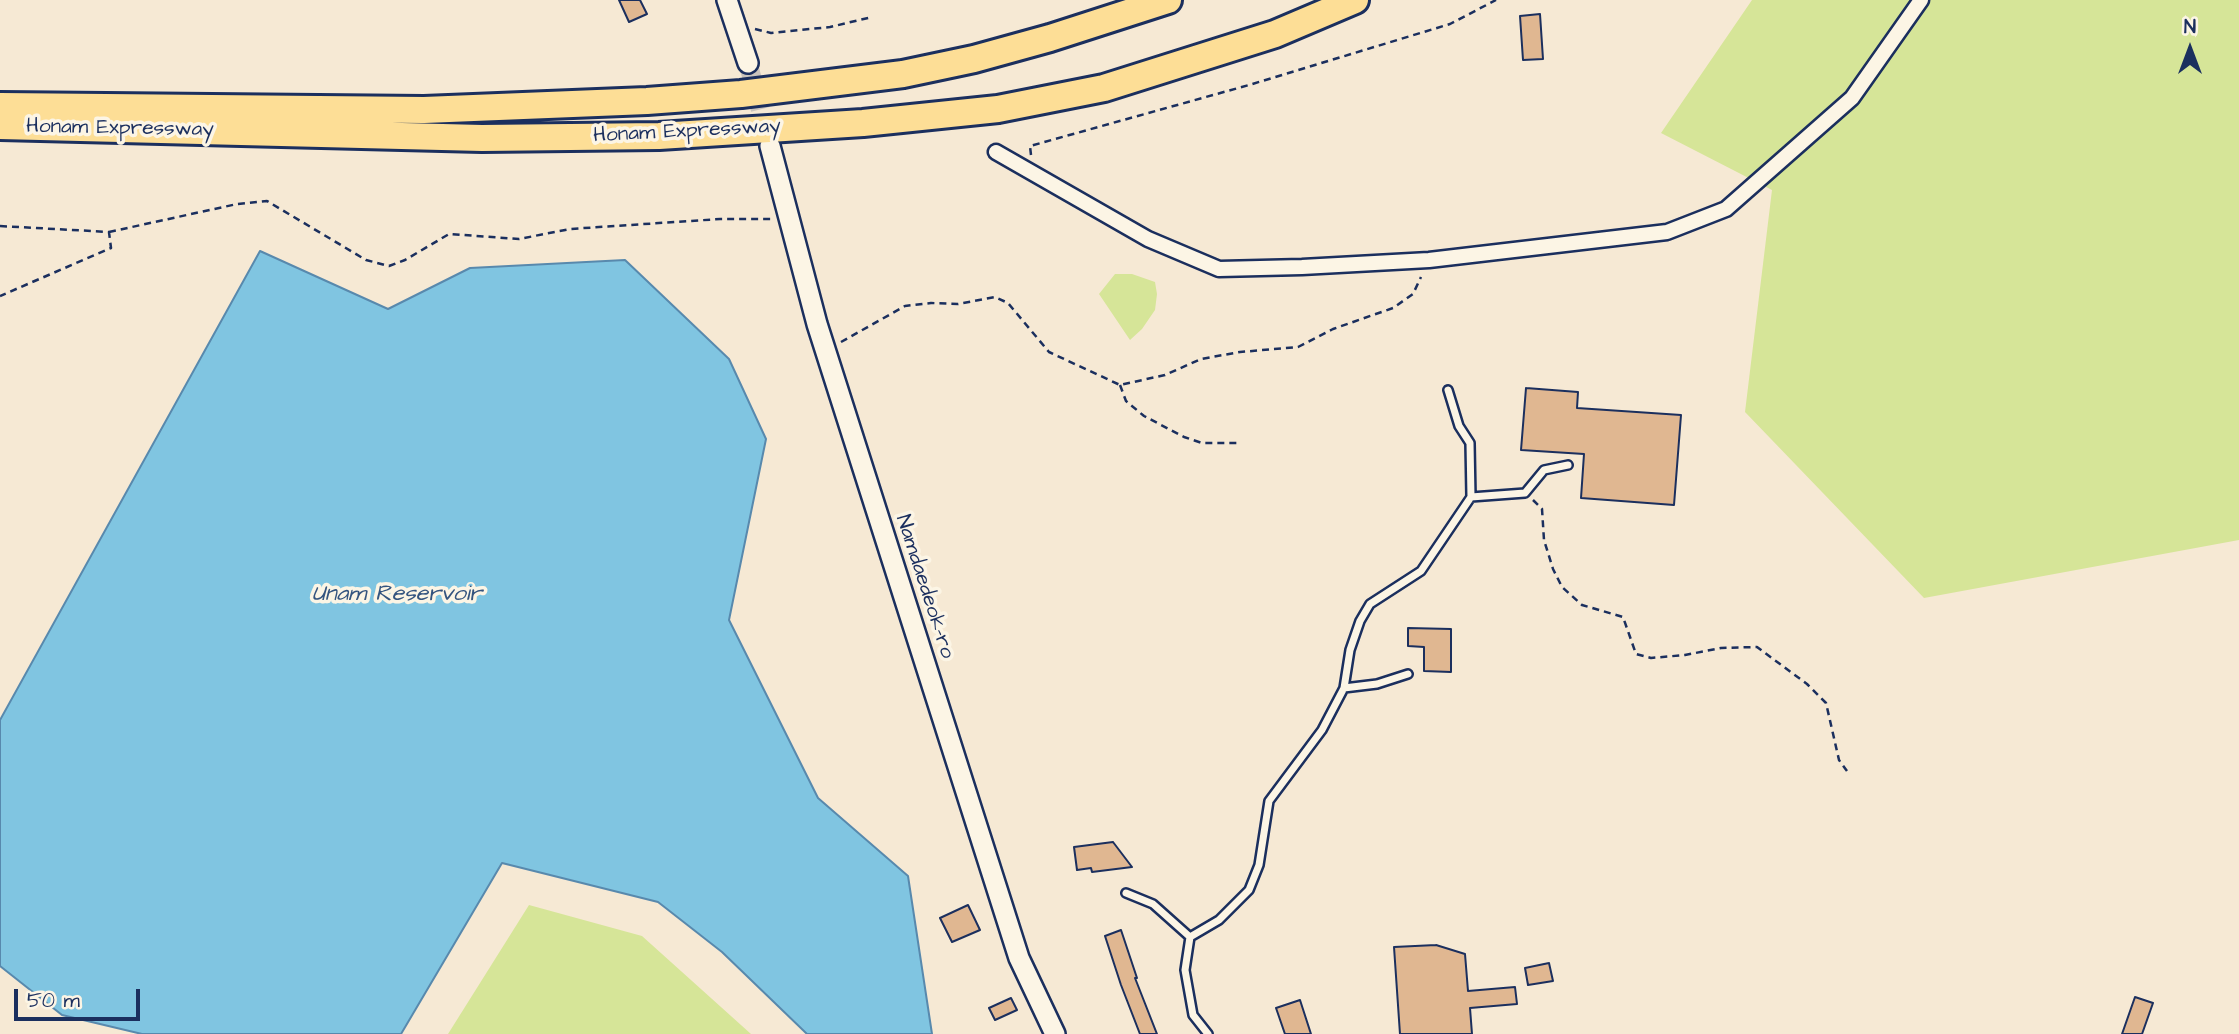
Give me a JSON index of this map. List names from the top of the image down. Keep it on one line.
{"streets":{"highway":["Honam Expressway"],"main road":["Namdaedeok-ro"]},"water":["Unam Reservoir"],"scale_bar":"50 m","north":"top"}
